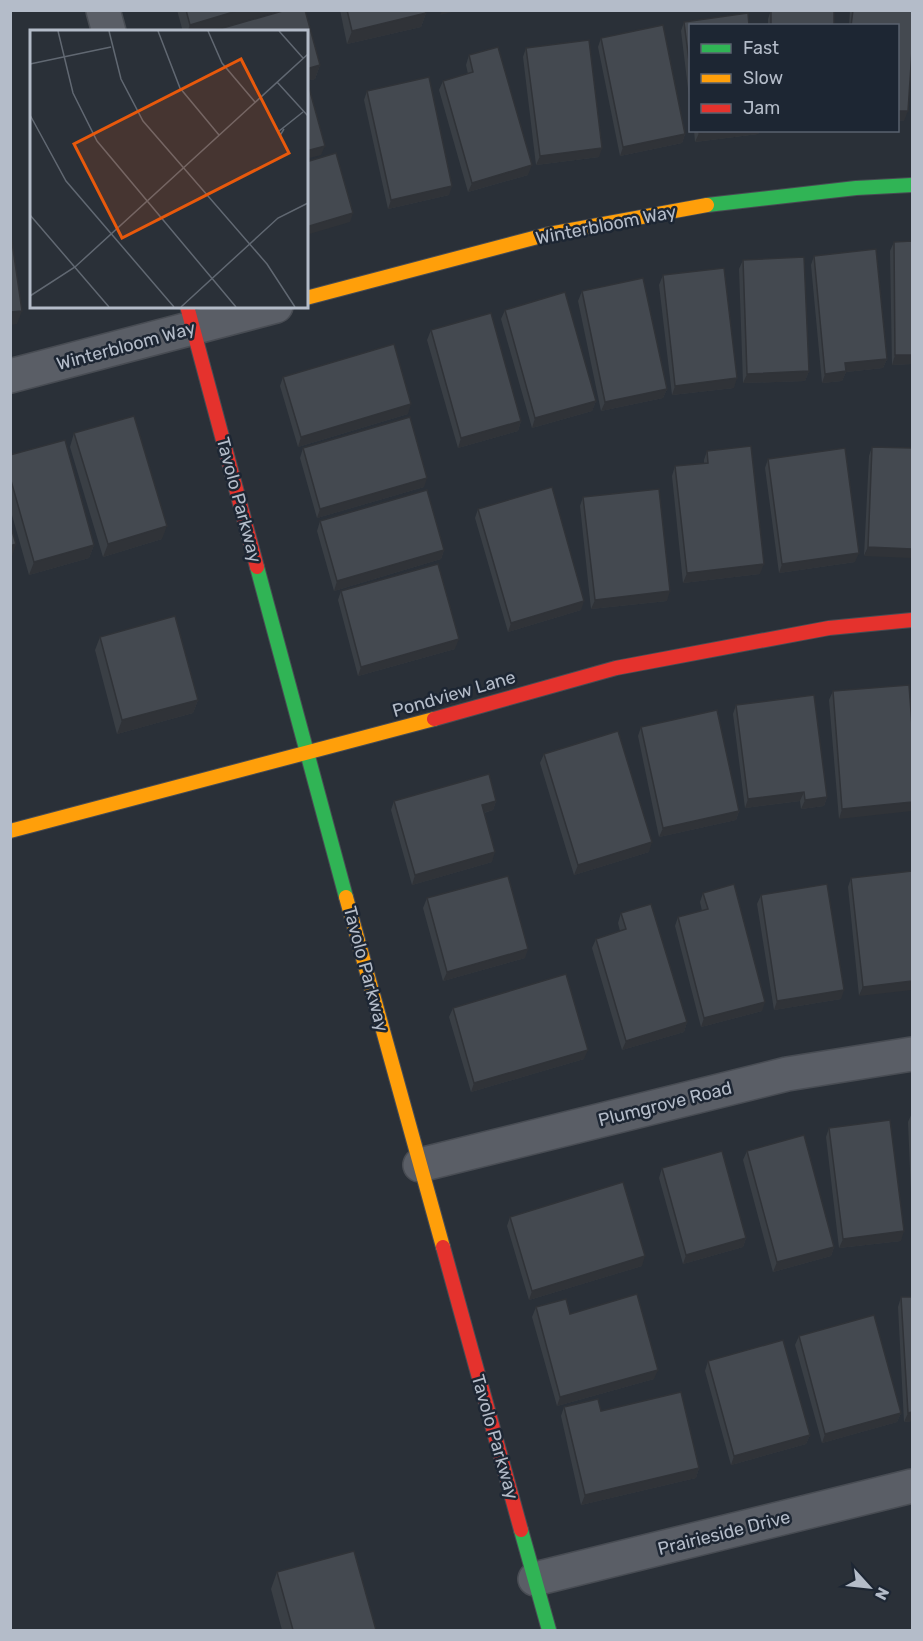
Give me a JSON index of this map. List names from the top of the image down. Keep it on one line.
{"streets":{"street":["Winterbloom Way","Tavolo Parkway","Pondview Lane","Plumgrove Road","Prairieside Drive"]},"crossings":[["Winterbloom Way","Tavolo Parkway"],["Tavolo Parkway","Pondview Lane"],["Tavolo Parkway","Plumgrove Road"],["Tavolo Parkway","Prairieside Drive"]],"legend":["Fast","Slow","Jam"],"north":"bottom right"}
